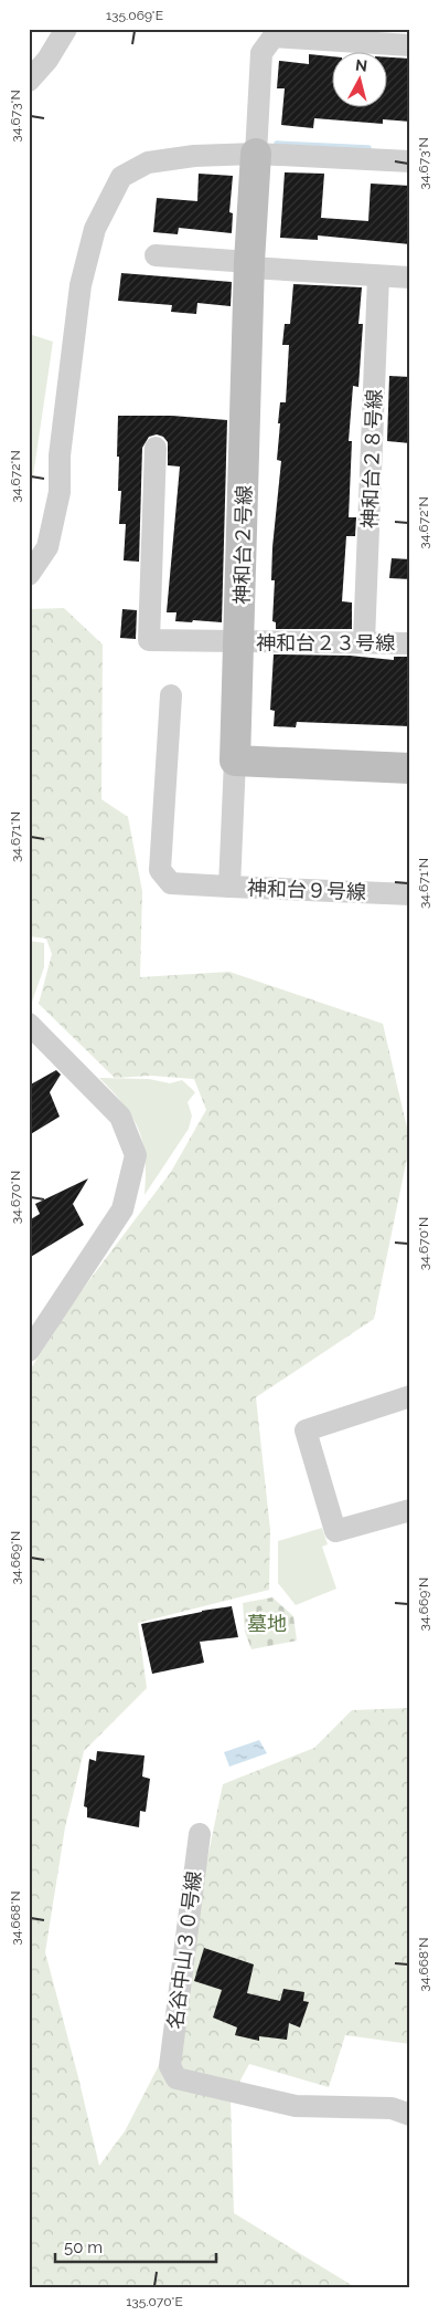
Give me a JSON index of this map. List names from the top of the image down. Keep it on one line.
{"streets":{"street":["神和台２８号線","神和台２号線","神和台２３号線","神和台９号線","名谷中山３０号線"]},"crossings":[["神和台２８号線","神和台２３号線"],["神和台２号線","神和台２３号線"],["神和台２号線","神和台９号線"]],"parks":["墓地"],"scale_bar":"50 m","north":"top","coordinates":["135.069°E","34.673°N","34.672°N","34.671°N","34.670°N","34.669°N","34.668°N","135.070°E"]}
